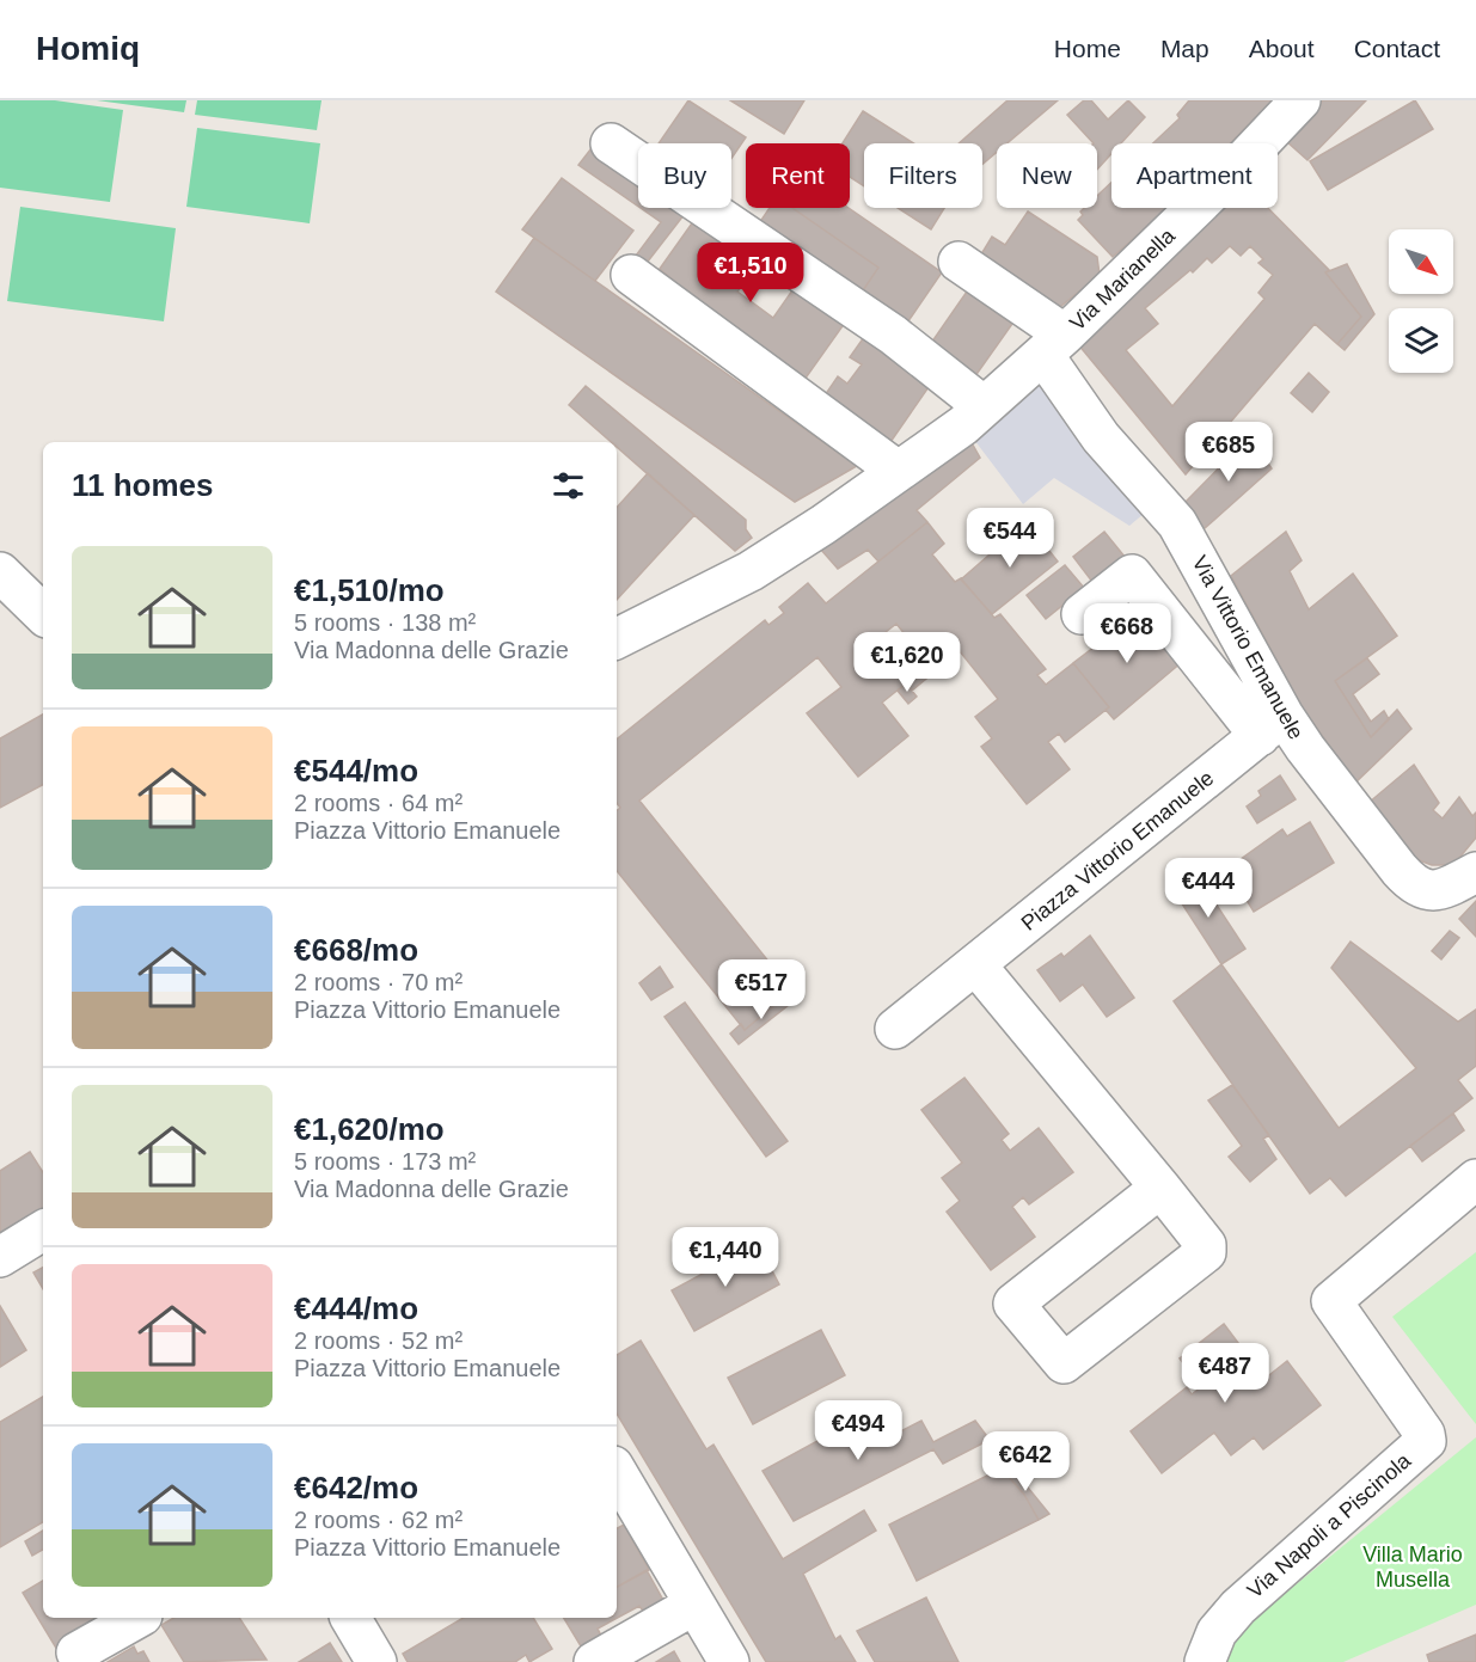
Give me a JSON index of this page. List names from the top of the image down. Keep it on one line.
{"streets":{"street":["Via Marianella","Via Vittorio Emanuele","Piazza Vittorio Emanuele","Via Napoli a Piscinola"]},"crossings":[["Via Marianella","Via Vittorio Emanuele"],["Via Vittorio Emanuele","Piazza Vittorio Emanuele"]],"parks":["Villa Mario Musella"],"north":"bottom right","page":{"header":"Homiq","nav":["Home","Map","About","Contact"],"chip":["Buy","Rent","Filters","New","Apartment"],"price":["€1,510","€685","€544","€668","€1,620","€444","€517","€1,440","€487","€494","€642"],"heading":"11 homes","list":[{"name":"€1,510/mo","note":"5 rooms · 138 m² · Via Madonna delle Grazie"},{"name":"€544/mo","note":"2 rooms · 64 m² · Piazza Vittorio Emanuele"},{"name":"€668/mo","note":"2 rooms · 70 m² · Piazza Vittorio Emanuele"},{"name":"€1,620/mo","note":"5 rooms · 173 m² · Via Madonna delle Grazie"},{"name":"€444/mo","note":"2 rooms · 52 m² · Piazza Vittorio Emanuele"},{"name":"€642/mo","note":"2 rooms · 62 m² · Piazza Vittorio Emanuele"}]}}
